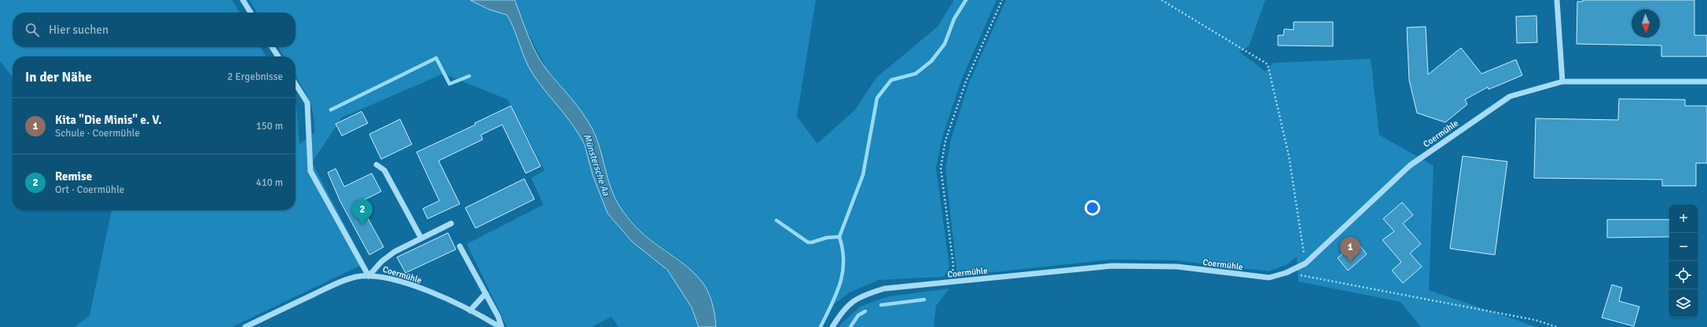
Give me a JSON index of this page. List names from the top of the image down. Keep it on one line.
{"streets":{"street":["Coermühle"]},"water":["Münstersche Aa"],"north":"bottom","page":{"search":"Hier suchen","heading":["In der Nähe","2 Ergebnisse"],"list":[{"mark":"1","name":"Kita \"Die Minis\" e. V.","note":"Schule · Coermühle","value":"150 m"},{"mark":"2","name":"Remise","note":"Ort · Coermühle","value":"410 m"}],"pins":["2","1"],"map_buttons":["+","−"]}}
